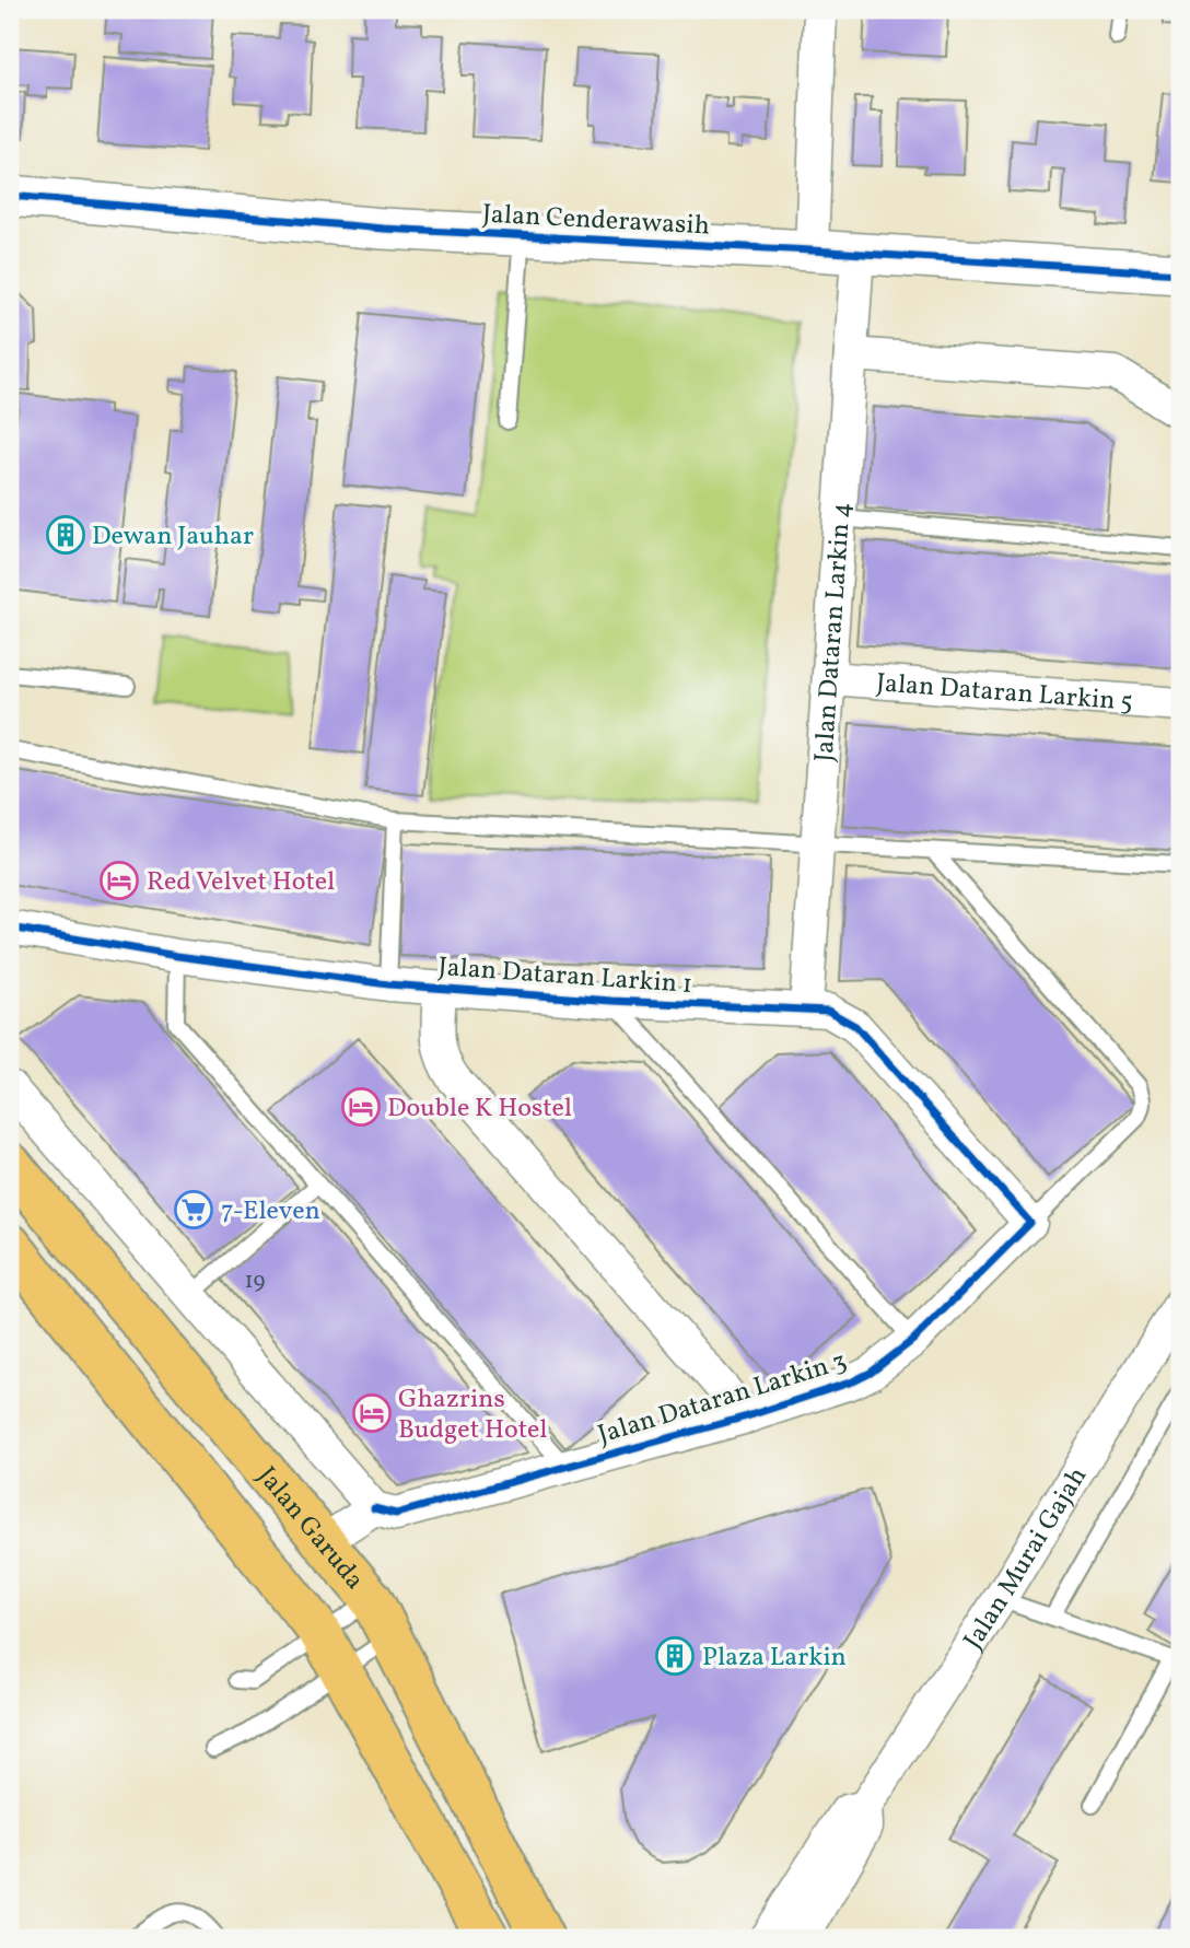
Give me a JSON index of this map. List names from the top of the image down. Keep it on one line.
{"streets":{"main road":["Jalan Garuda"],"street":["Jalan Cenderawasih","Jalan Dataran Larkin 4","Jalan Dataran Larkin 5","Jalan Dataran Larkin 1","Jalan Dataran Larkin 3","Jalan Murai Gajah"]},"crossings":[["Jalan Cenderawasih","Jalan Dataran Larkin 4"],["Jalan Dataran Larkin 4","Jalan Dataran Larkin 5"],["Jalan Dataran Larkin 4","Jalan Dataran Larkin 1"],["Jalan Dataran Larkin 1","Jalan Dataran Larkin 3"]],"places":{"building":["Dewan Jauhar","Plaza Larkin"],"hotel":["Red Velvet Hotel","Double K Hostel","Ghazrins Budget Hotel"],"supermarket":["7-Eleven"]},"house_numbers":["19"]}
